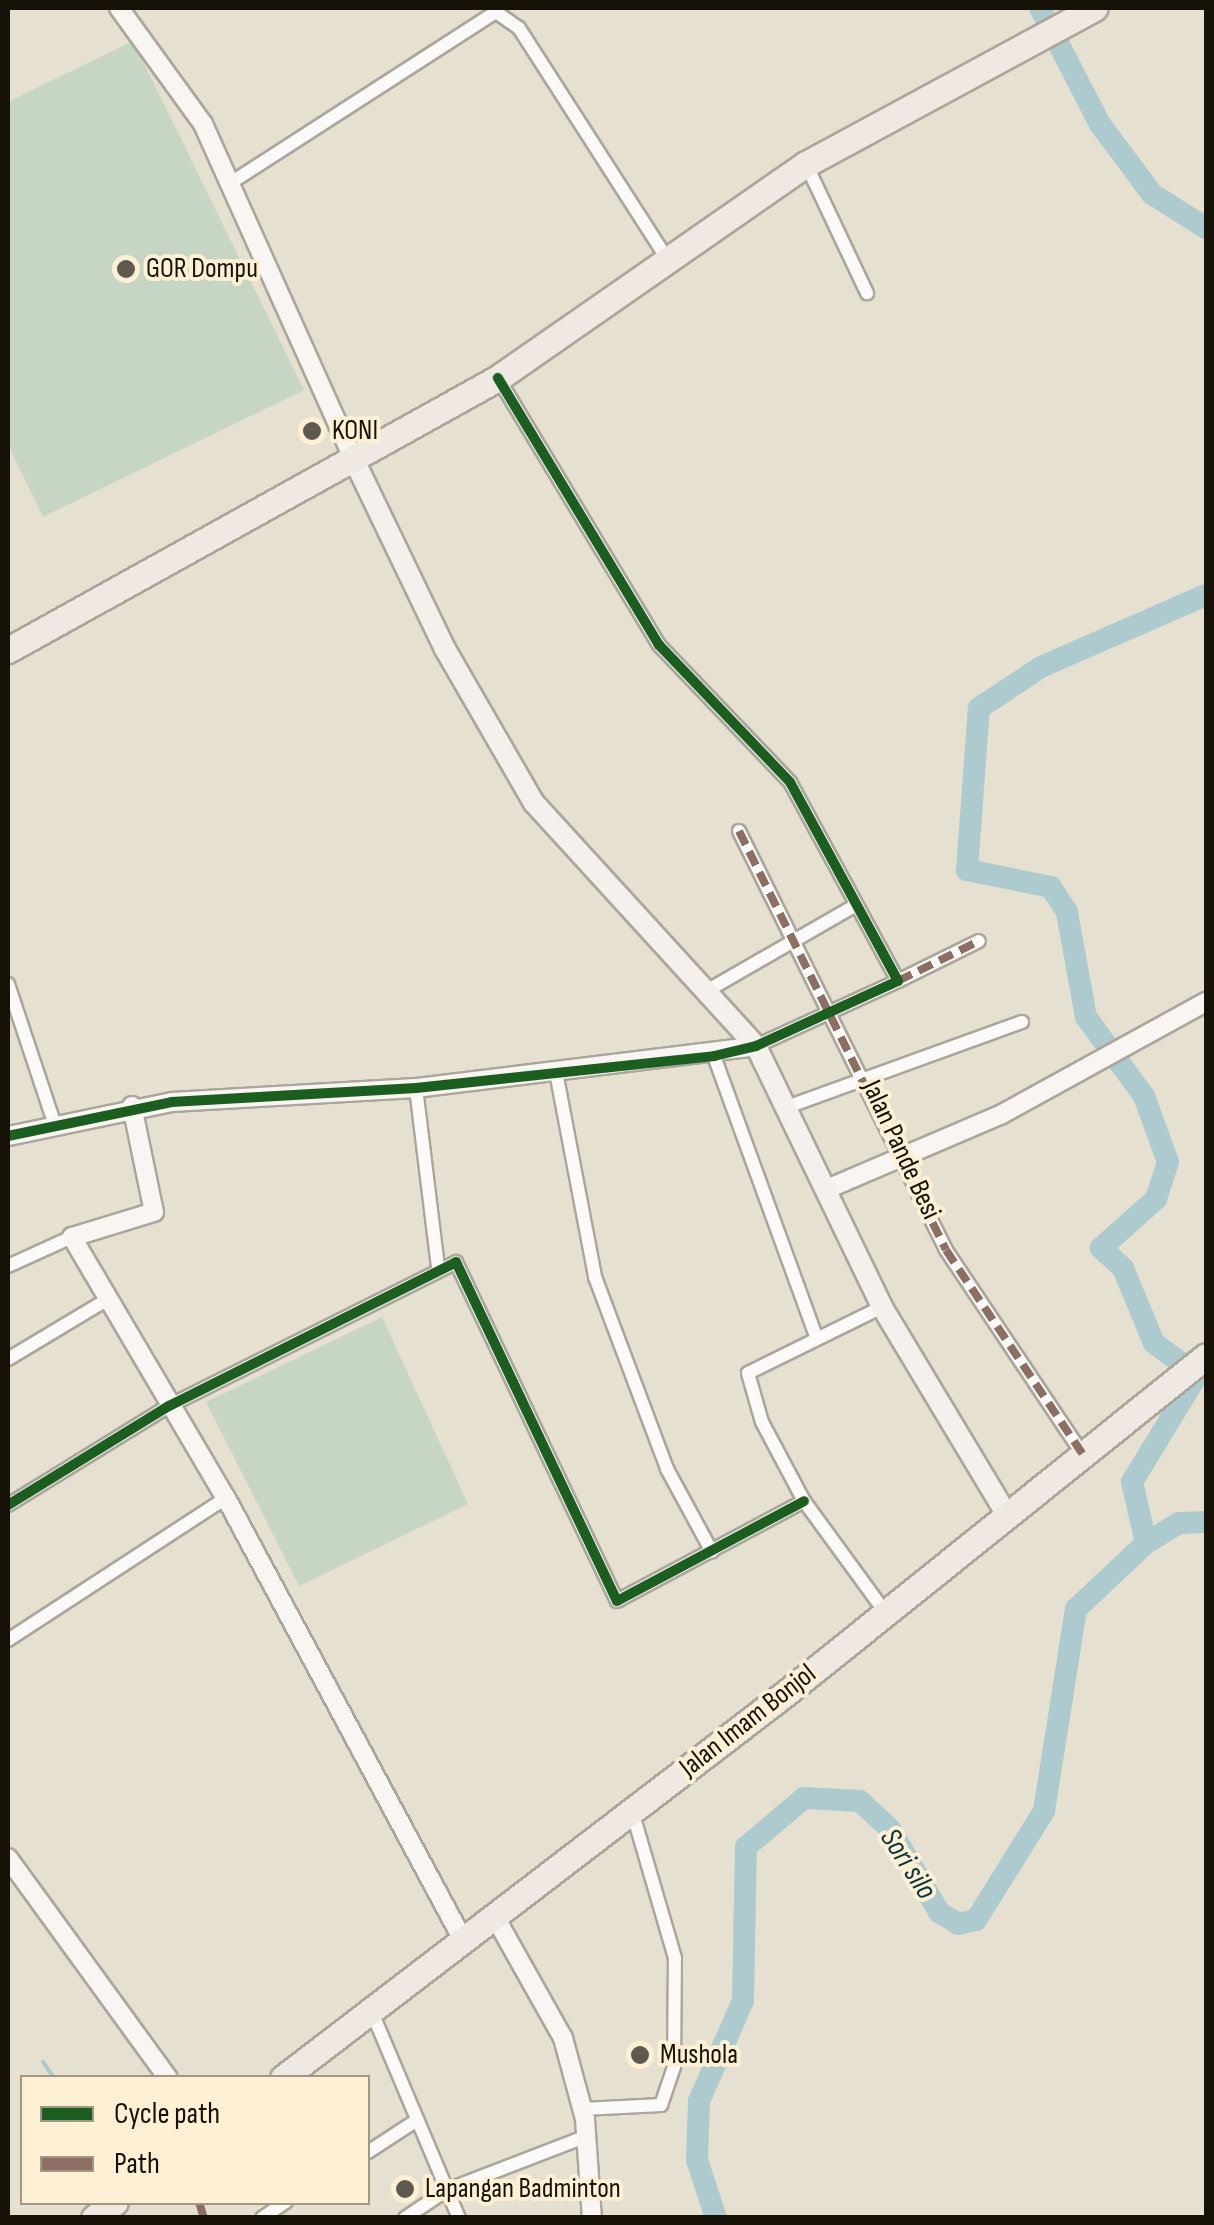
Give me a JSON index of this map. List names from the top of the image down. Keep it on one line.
{"streets":{"highway":["Jalan Imam Bonjol"],"street":["Jalan Pande Besi"]},"crossings":[["Jalan Pande Besi","Jalan Imam Bonjol"]],"water":["Sori silo"],"places":["GOR Dompu","KONI","Mushola","Lapangan Badminton"],"legend":["Cycle path","Path"]}
